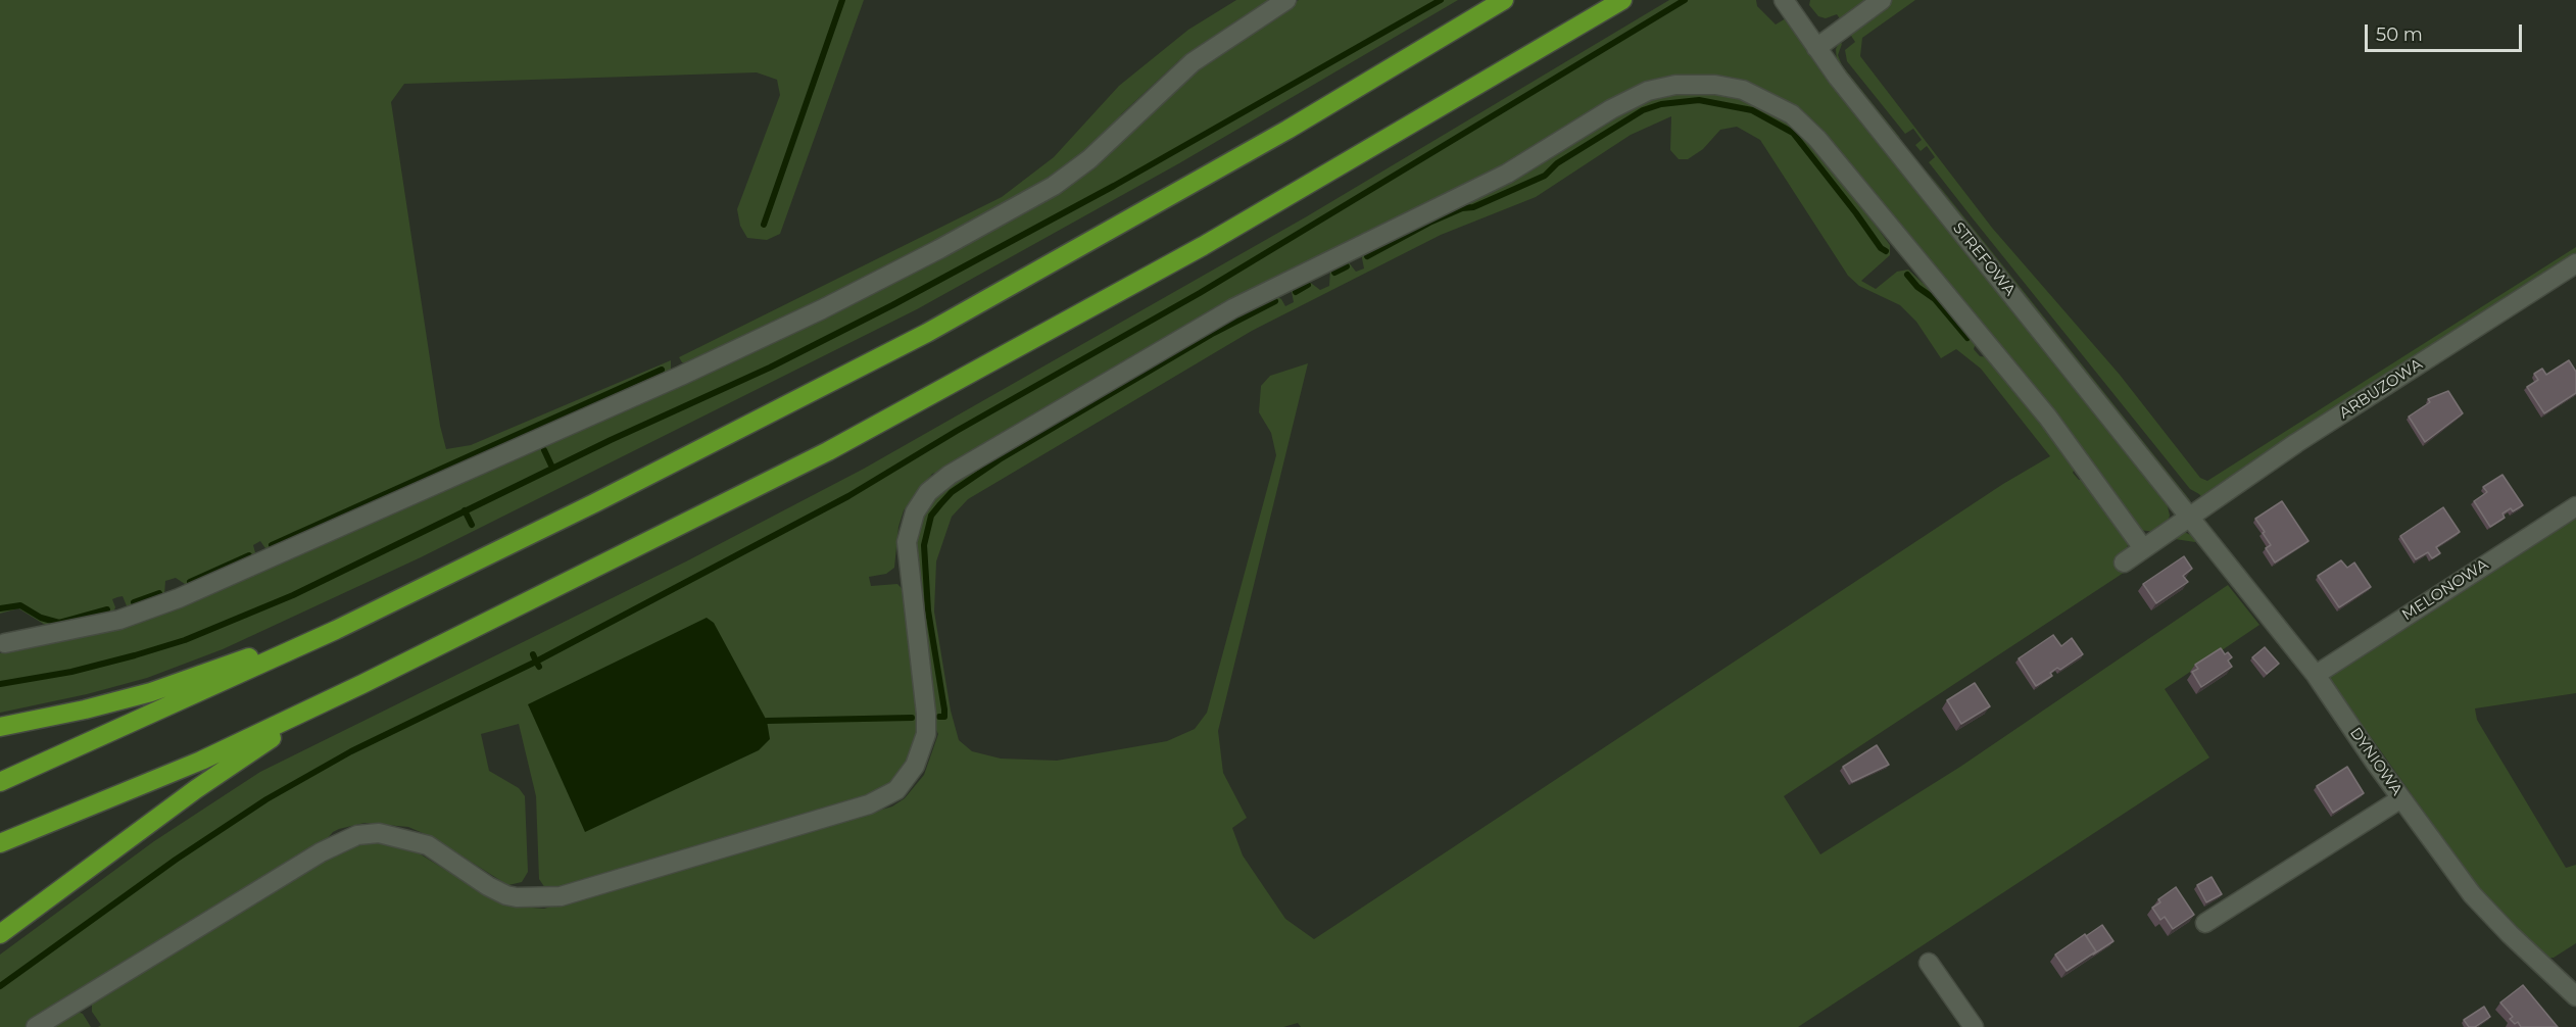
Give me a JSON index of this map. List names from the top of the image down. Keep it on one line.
{"streets":{"street":["STREFOWA","ARBUZOWA","MELONOWA","DYNIOWA"]},"crossings":[["STREFOWA","ARBUZOWA"],["STREFOWA","DYNIOWA"],["ARBUZOWA","DYNIOWA"],["MELONOWA","DYNIOWA"]],"scale_bar":"50 m"}
